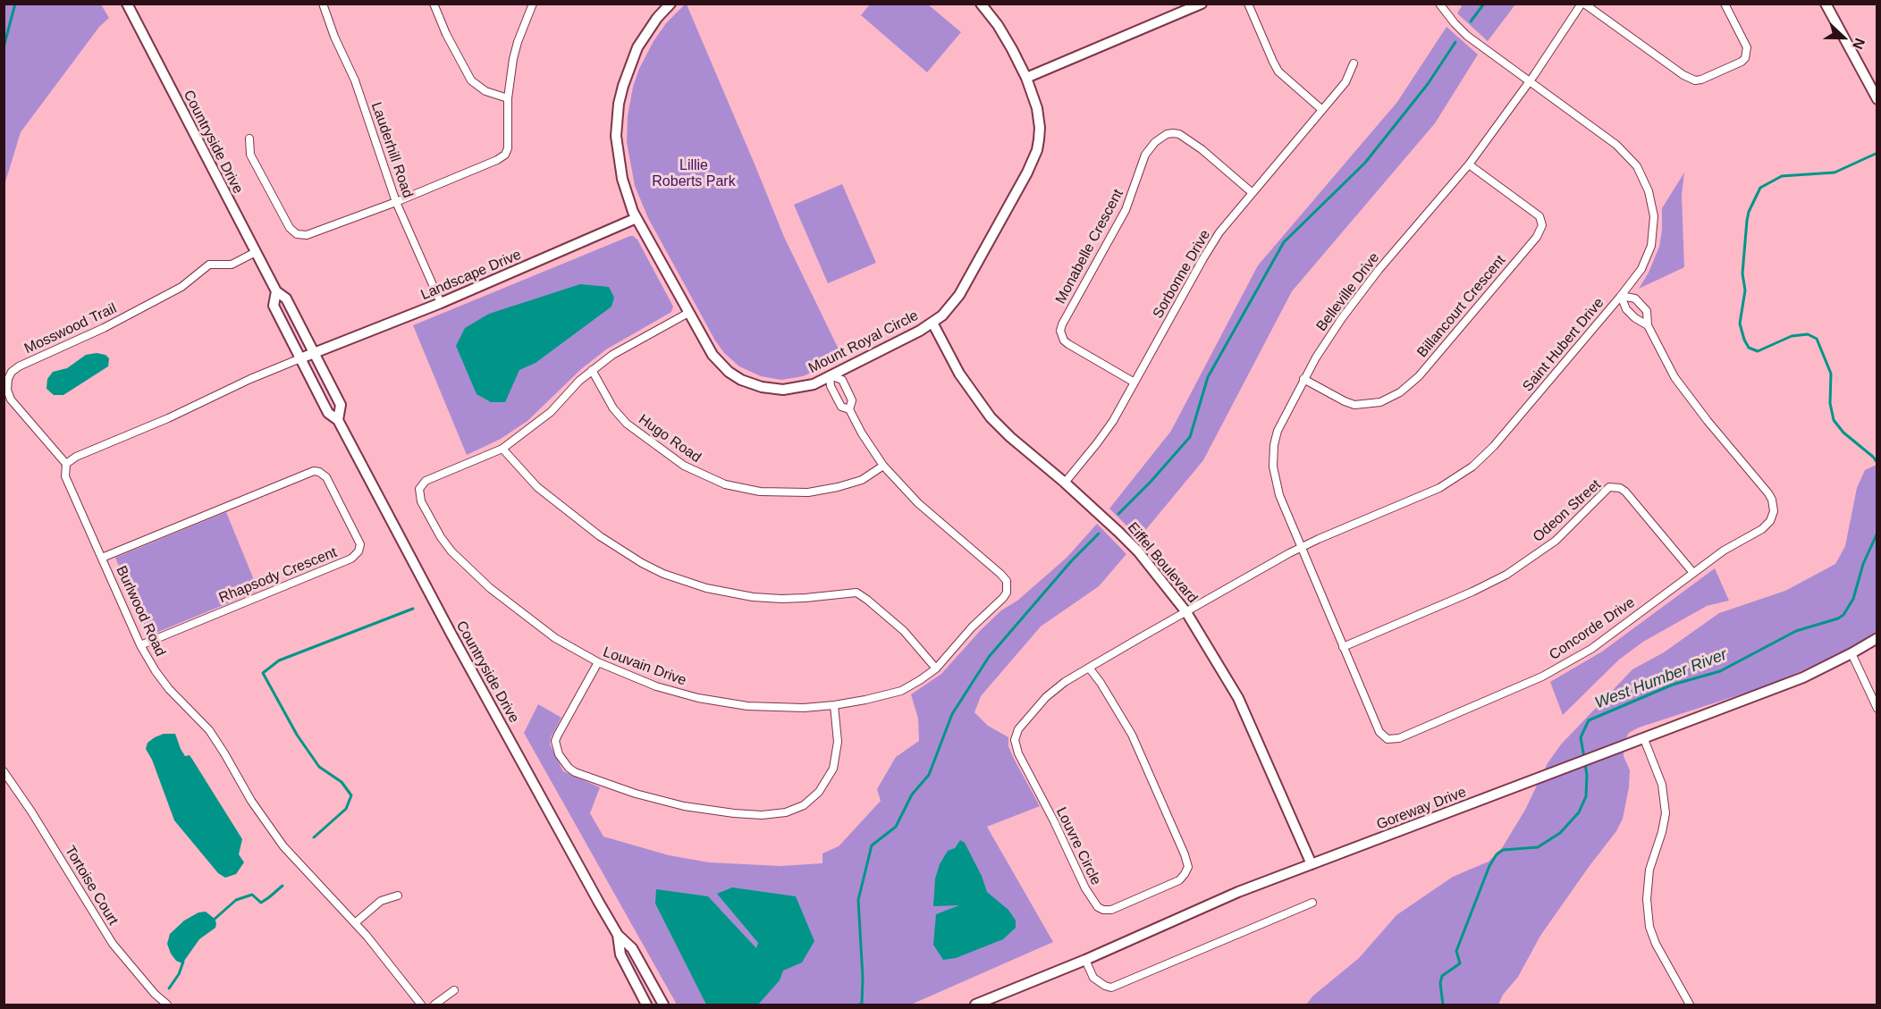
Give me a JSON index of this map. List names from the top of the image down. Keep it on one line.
{"streets":{"street":["Countryside Drive","Lauderhill Road","Monabelle Crescent","Sorbonne Drive","Landscape Drive","Belleville Drive","Billancourt Crescent","Mosswood Trail","Mount Royal Circle","Saint Hubert Drive","Hugo Road","Odeon Street","Eiffel Boulevard","Rhapsody Crescent","Burlwood Road","Concorde Drive","Louvain Drive","Goreway Drive","Louvre Circle","Tortoise Court"]},"crossings":[["Countryside Drive","Landscape Drive"],["Countryside Drive","Mosswood Trail"],["Lauderhill Road","Landscape Drive"],["Monabelle Crescent","Sorbonne Drive"],["Sorbonne Drive","Eiffel Boulevard"],["Landscape Drive","Mount Royal Circle"],["Belleville Drive","Billancourt Crescent"],["Belleville Drive","Saint Hubert Drive"],["Belleville Drive","Concorde Drive"],["Mosswood Trail","Burlwood Road"],["Mount Royal Circle","Eiffel Boulevard"],["Mount Royal Circle","Louvain Drive"],["Saint Hubert Drive","Eiffel Boulevard"],["Saint Hubert Drive","Concorde Drive"],["Saint Hubert Drive","Louvre Circle"],["Hugo Road","Louvain Drive"],["Odeon Street","Concorde Drive"],["Eiffel Boulevard","Goreway Drive"],["Eiffel Boulevard","Louvre Circle"],["Rhapsody Crescent","Burlwood Road"]],"water":["West Humber River"],"parks":["Lillie Roberts Park"],"north":"right"}
